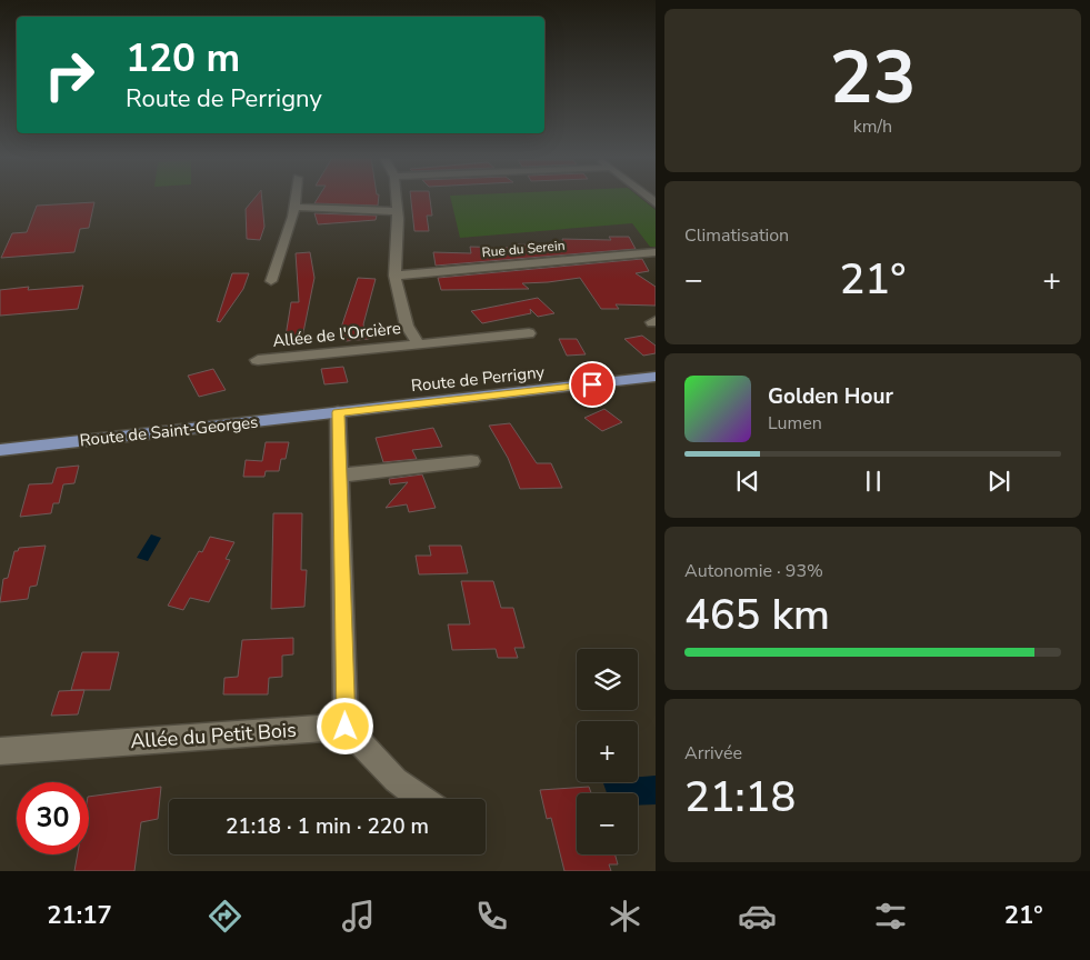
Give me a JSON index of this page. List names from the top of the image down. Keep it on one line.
{"streets":{"main road":["Route de Perrigny","Route de Saint-Georges"],"street":["Rue du Serein","Allée de l'Orcière","Allée du Petit Bois"]},"crossings":[["Rue du Serein","Allée de l'Orcière"],["Route de Perrigny","Route de Saint-Georges"]],"page":{"tile":[["23","km/h"],"Climatisation",["Autonomie · 93%","465 km"],["Arrivée","21:18"]],"turn":["120 m","Route de Perrigny"],"heat":["−","21°","+"],"song":["Golden Hour","Lumen"],"map_buttons":["+","−"],"limit":"30","trip":"21:18 · 1 min · 220 m","tabs":["21:17","21°"]}}
